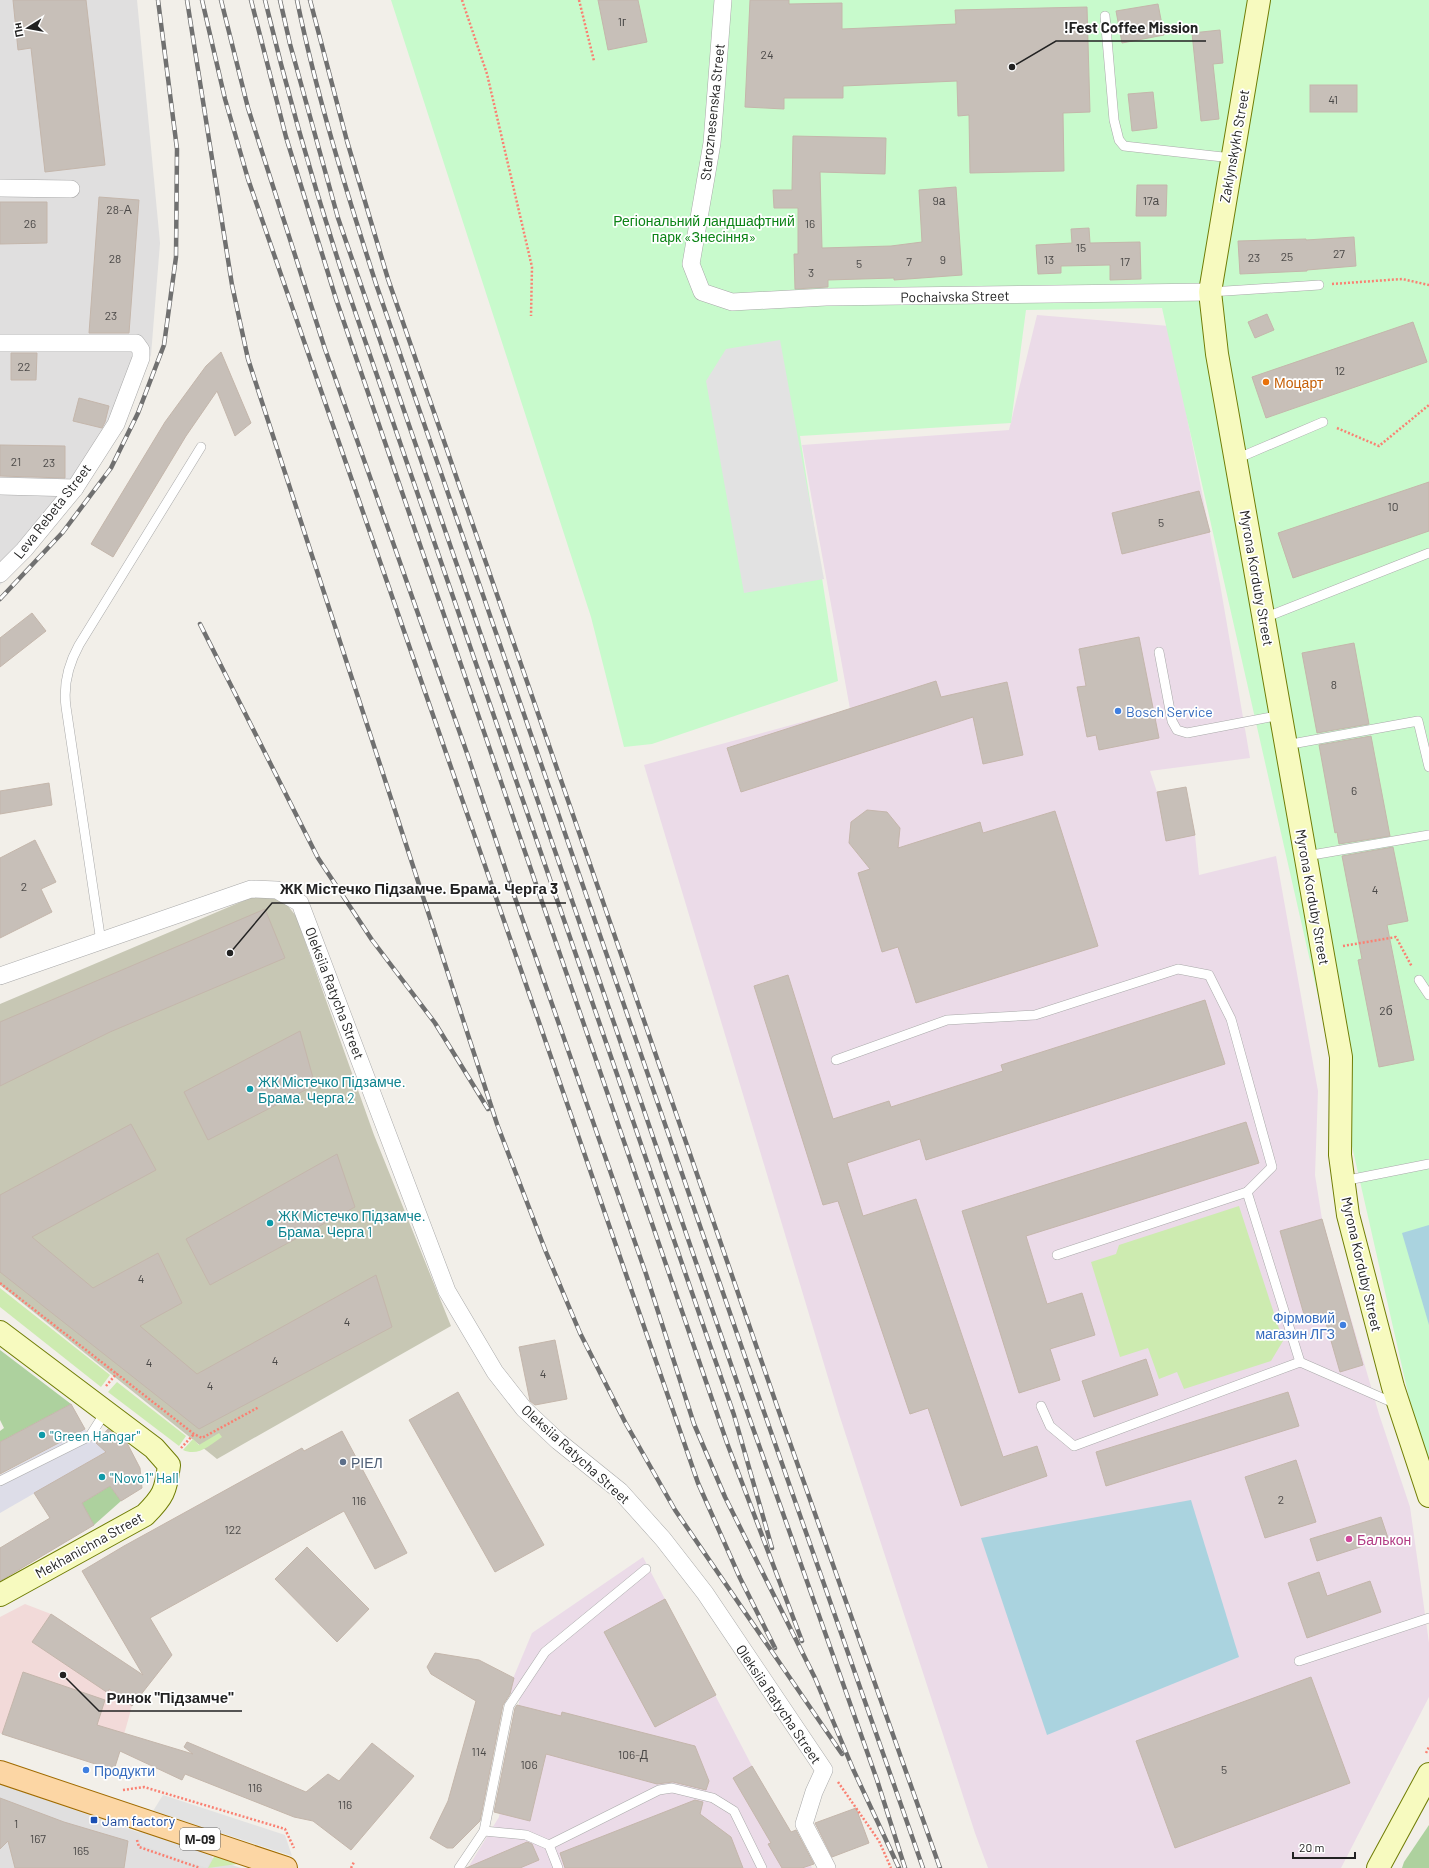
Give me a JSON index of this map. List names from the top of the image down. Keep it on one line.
{"streets":{"main road":["М-09"],"street":["Staroznesenska Street","Zaklynskykh Street","Pochaivska Street","Leva Rebeta Street","Myrona Korduby Street","Oleksiia Ratycha Street","Mekhanichna Street"]},"crossings":[["Staroznesenska Street","Pochaivska Street"],["Zaklynskykh Street","Pochaivska Street"],["Zaklynskykh Street","Myrona Korduby Street"],["Pochaivska Street","Myrona Korduby Street"]],"parks":["Регіональний ландшафтний парк «Знесіння»"],"places":{"other":["!Fest Coffee Mission","Моцарт","Bosch Service","ЖК Містечко Підзамче. Брама. Черга 3","ЖК Містечко Підзамче. Брама. Черга 2","ЖК Містечко Підзамче. Брама. Черга 1","Фірмовий магазин ЛГЗ","\"Green Hangar\"","РІЕЛ","\"Novo1\" Hall","Балькон","Ринок \"Підзамче\"","Продукти"],"transit":["Jam factory"]},"house_numbers":["1г","24","41","9а","17а","28-А","26","16","15","27","25","23","28","9","13","7","17","5","3","23","22","12","21","23","10","5","8","6","2","4","2б","4","4","4","4","4","4","2","116","122","114","106-Д","106","5","116","116","1","167","165"],"scale_bar":"20 m","north":"left"}
